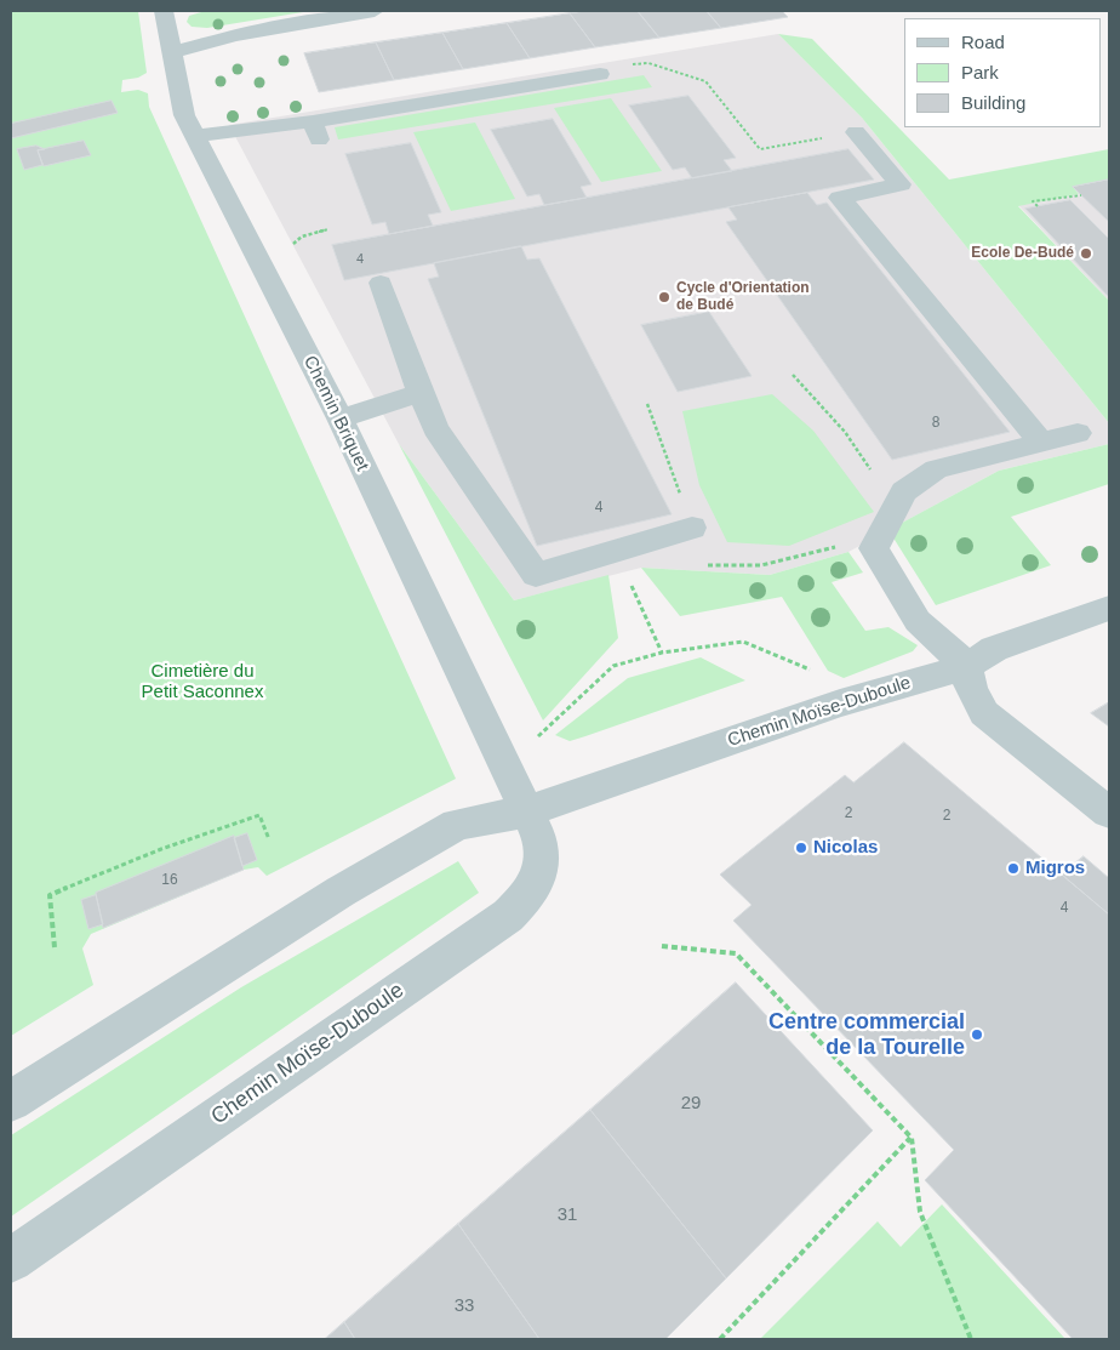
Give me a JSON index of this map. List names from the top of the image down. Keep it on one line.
{"streets":{"street":["Chemin Briquet","Chemin Moïse-Duboule"]},"crossings":[["Chemin Briquet","Chemin Moïse-Duboule"]],"parks":["Cimetière du Petit Saconnex"],"places":["Ecole De-Budé","Cycle d'Orientation de Budé","Nicolas","Migros","Centre commercial de la Tourelle"],"house_numbers":["4","8","4","2","2","16","4","29","31","33"],"legend":["Road","Park","Building"]}
